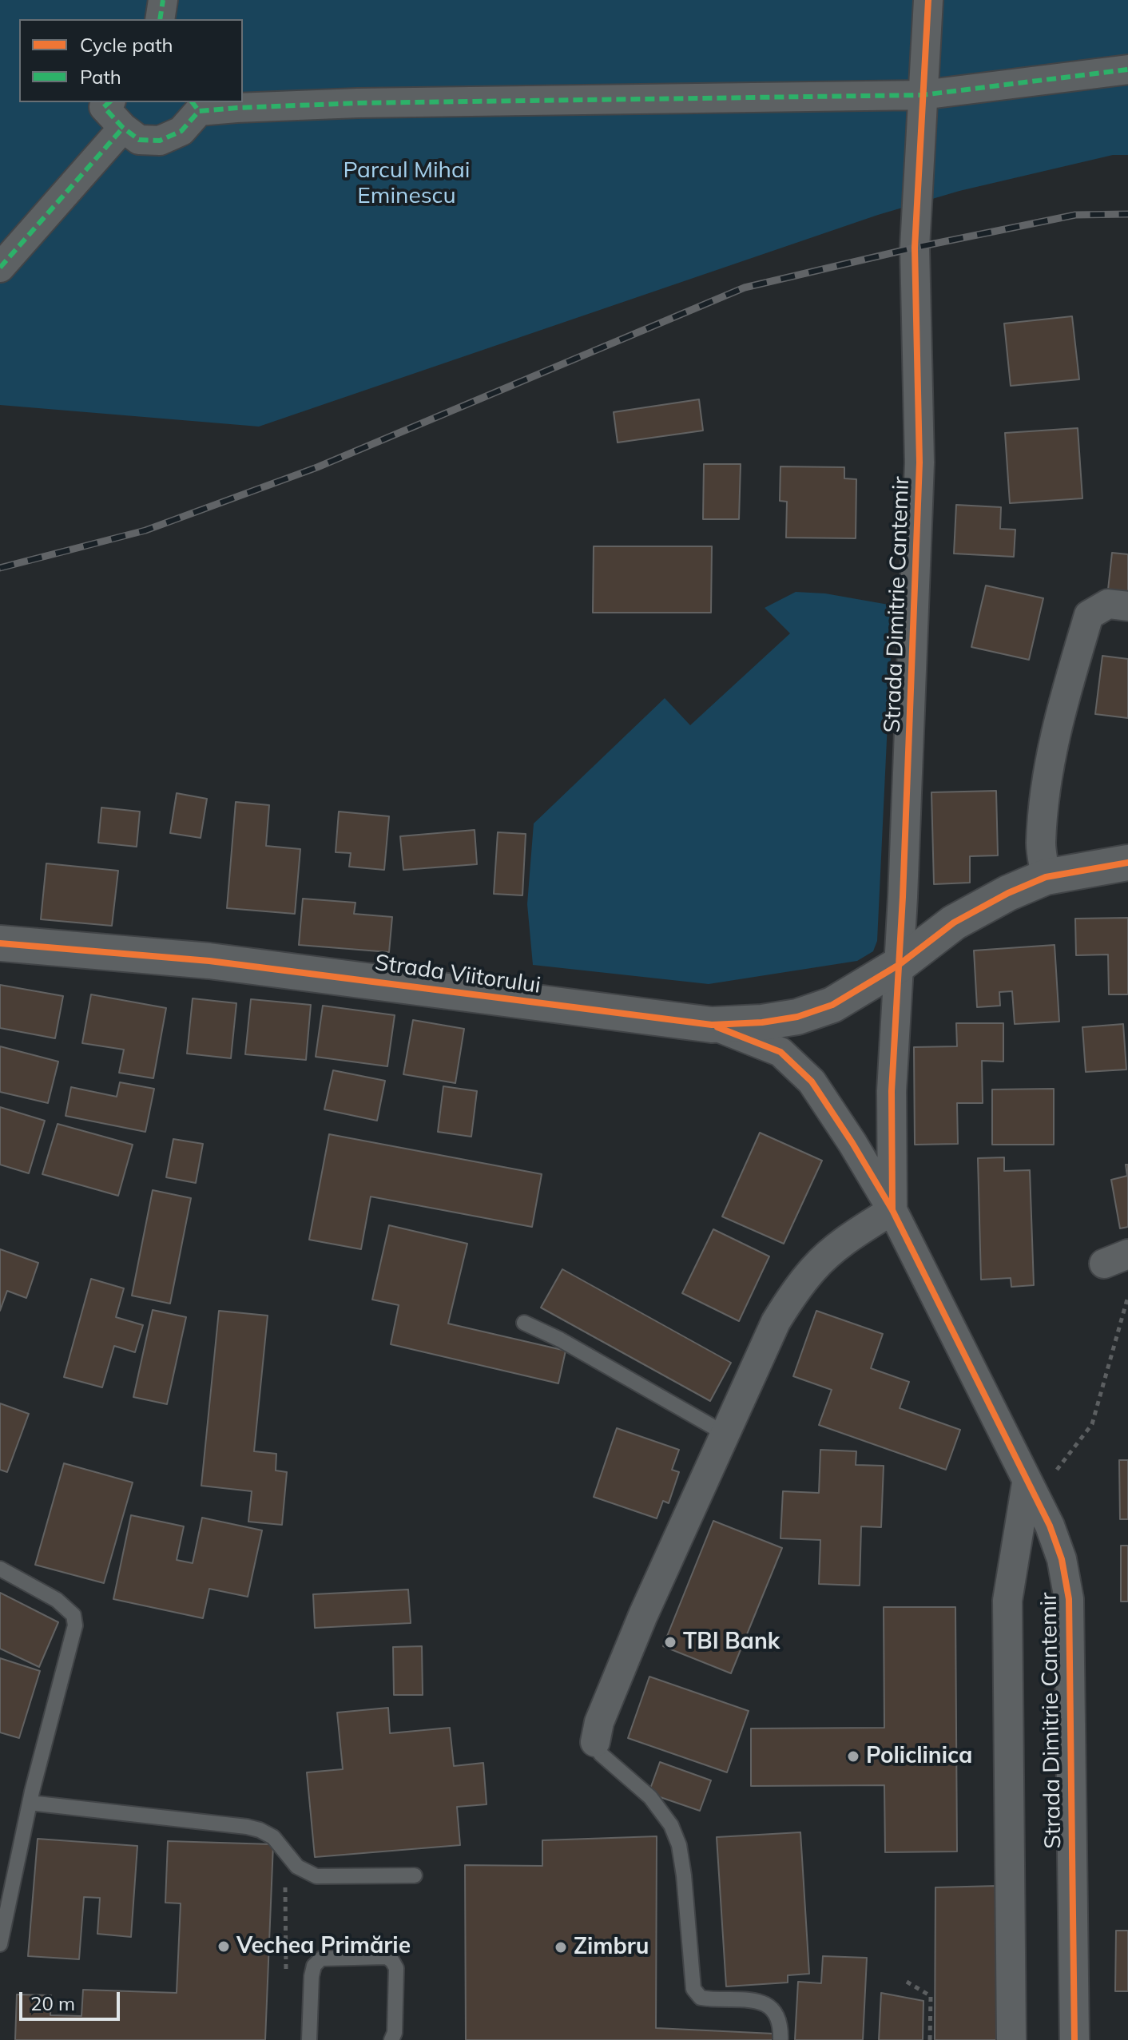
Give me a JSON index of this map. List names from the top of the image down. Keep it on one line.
{"streets":{"street":["Strada Dimitrie Cantemir","Strada Viitorului"]},"crossings":[["Strada Dimitrie Cantemir","Strada Viitorului"]],"parks":["Parcul Mihai Eminescu"],"places":["TBI Bank","Policlinica","Vechea Primărie","Zimbru"],"legend":["Cycle path","Path"],"scale_bar":"20 m"}
